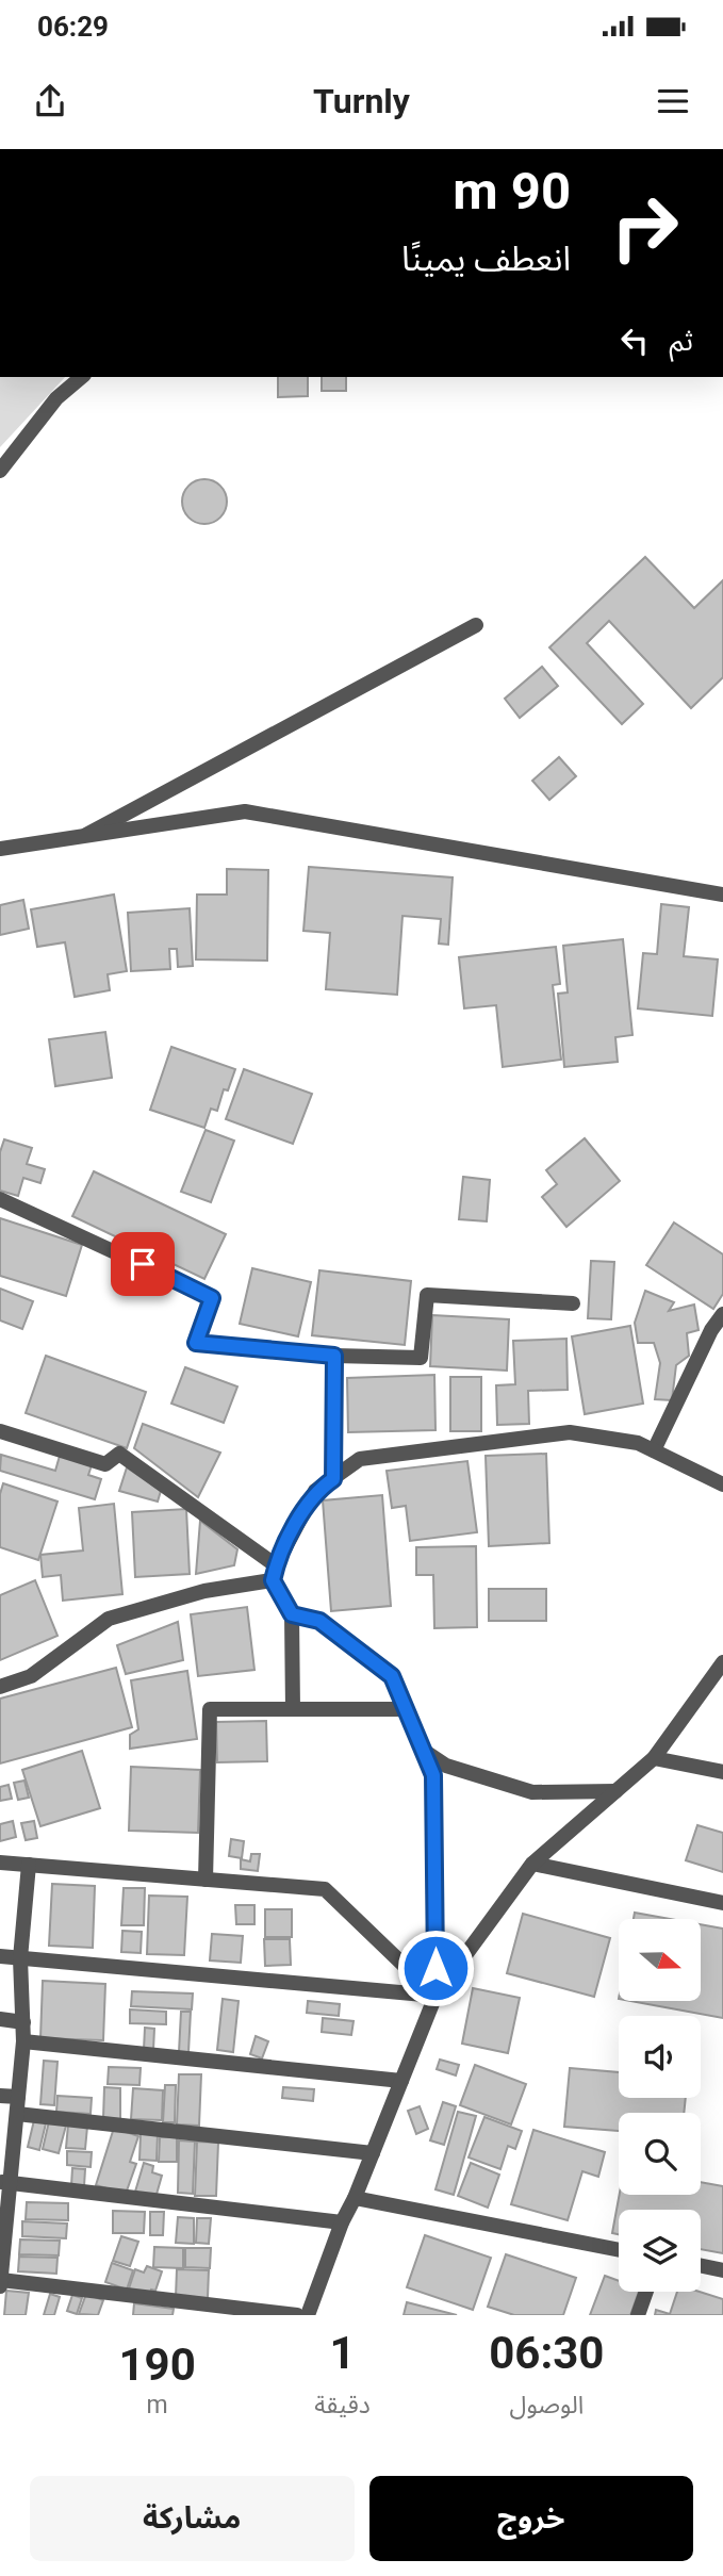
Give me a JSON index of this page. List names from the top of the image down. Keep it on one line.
{"north":"right","page":{"status":"06:29","header":"Turnly","turn":["90 m","انعطف يمينًا"],"then":"ثم","eta":["06:30","الوصول","1","دقيقة","190","m"],"buttons":["خروج","مشاركة"]}}
